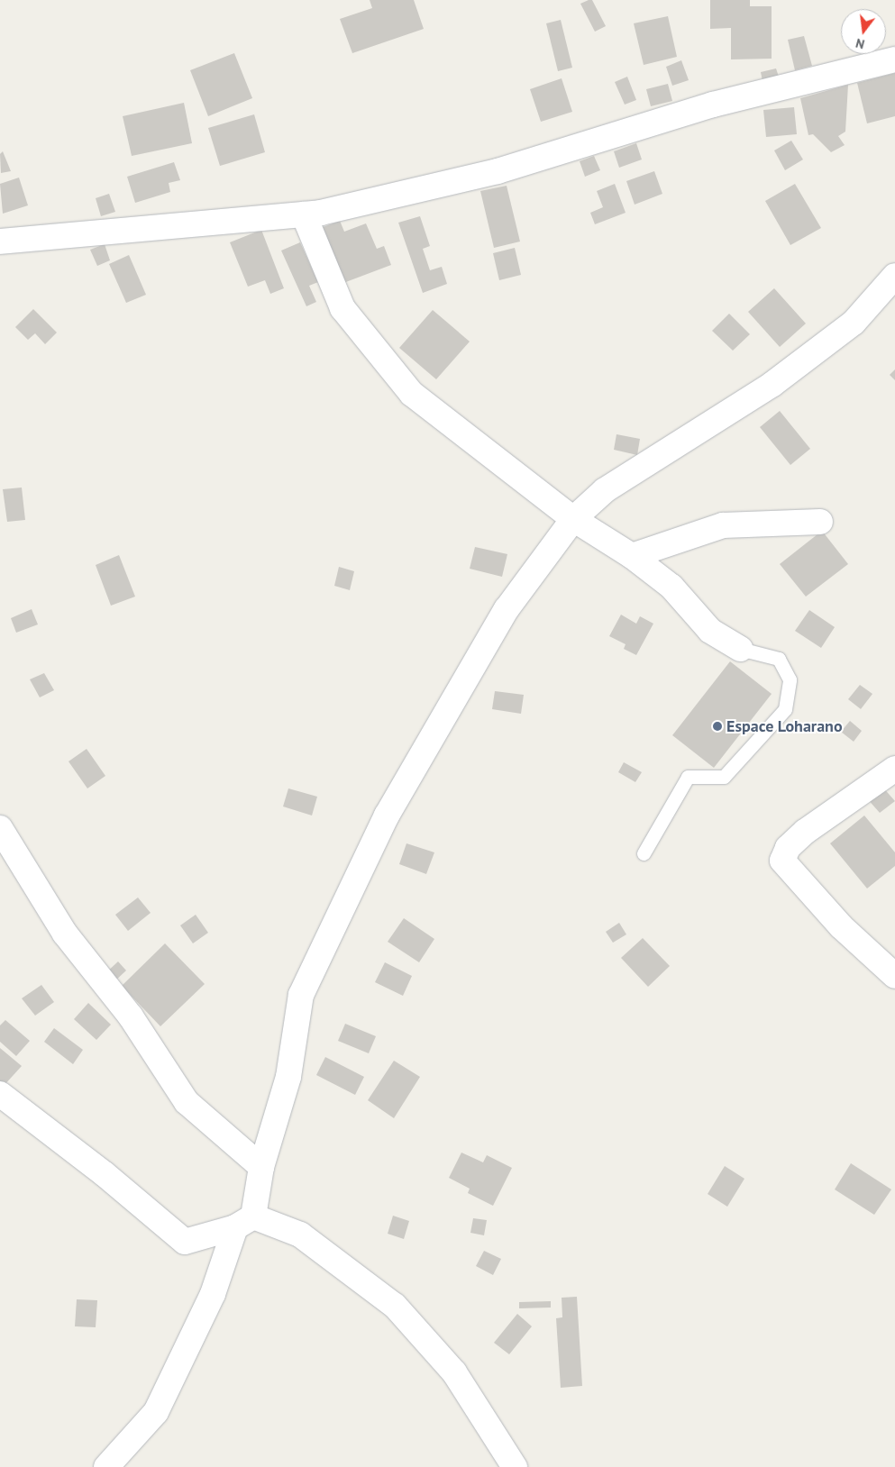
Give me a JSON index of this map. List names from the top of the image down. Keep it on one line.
{"places":["Espace Loharano"],"north":"bottom"}
